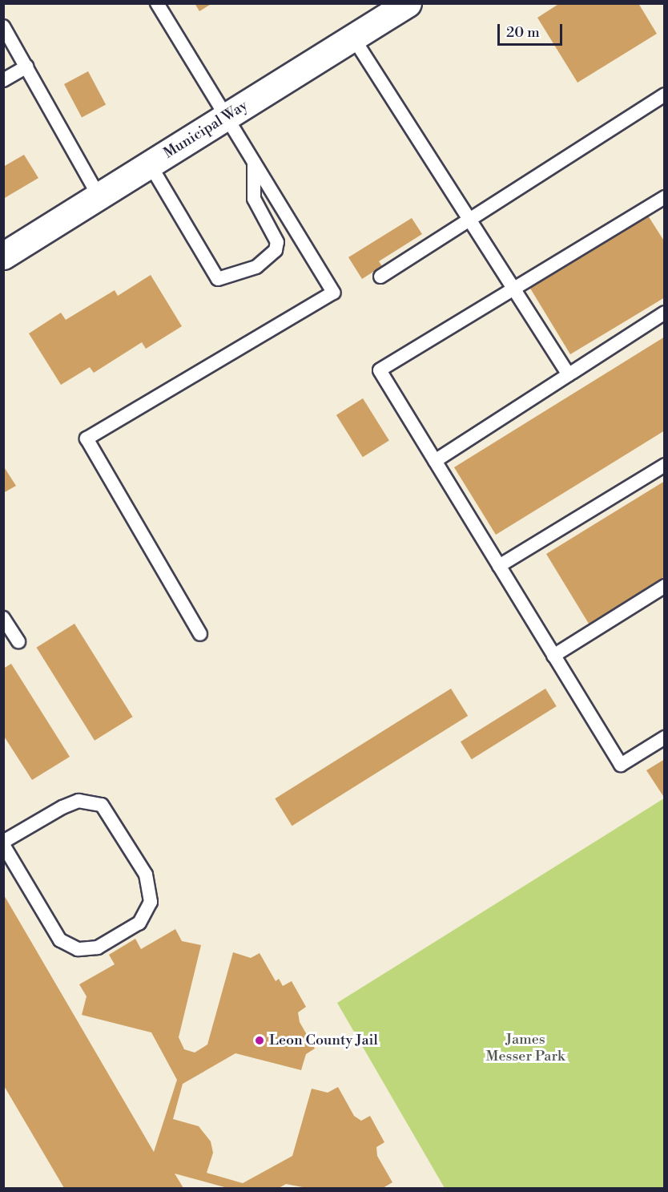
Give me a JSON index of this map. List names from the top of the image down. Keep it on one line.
{"streets":{"street":["Municipal Way"]},"parks":["James Messer Park"],"places":["Leon County Jail"],"scale_bar":"20 m"}
